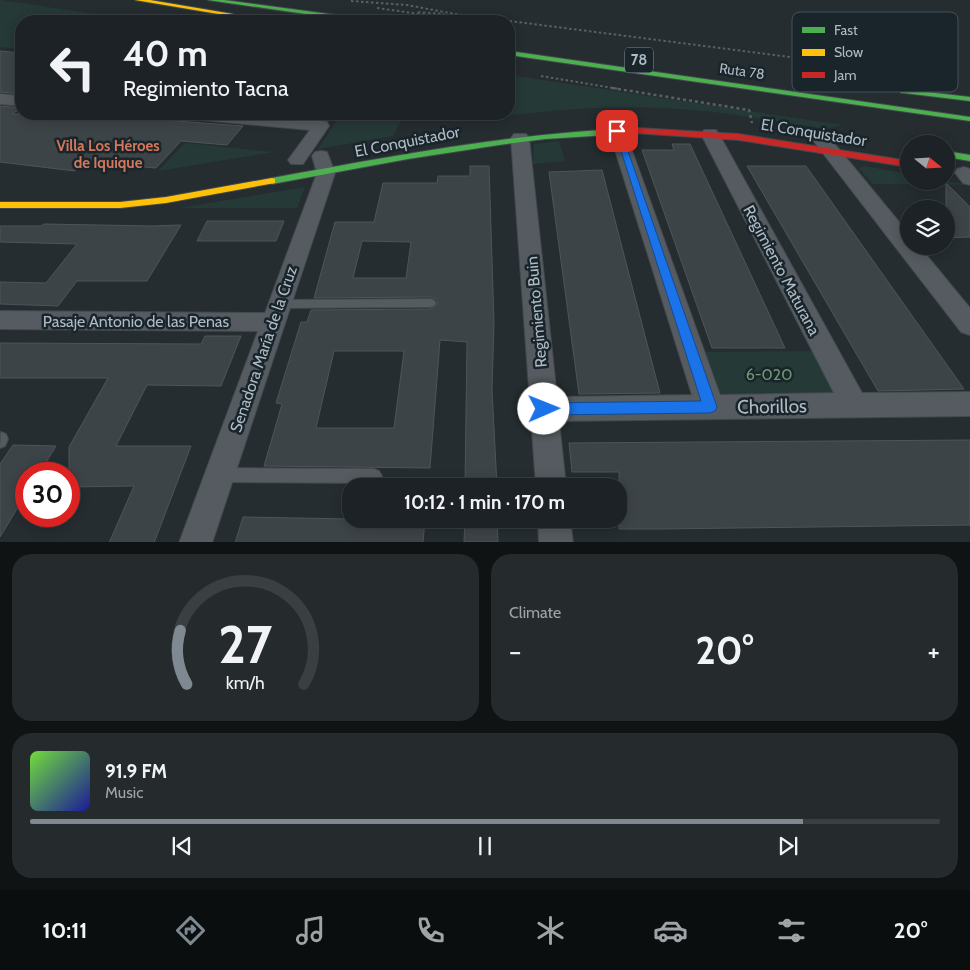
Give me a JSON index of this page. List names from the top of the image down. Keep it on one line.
{"streets":{"main road":["78","Ruta 78","El Conquistador"],"street":["Regimiento Maturana","Regimiento Buin","Pasaje Antonio de las Penas","Senadora María de la Cruz","Chorillos"]},"crossings":[["El Conquistador","Regimiento Maturana"],["El Conquistador","Regimiento Buin"],["El Conquistador","Senadora María de la Cruz"],["Regimiento Maturana","Chorillos"],["Regimiento Buin","Chorillos"],["Pasaje Antonio de las Penas","Senadora María de la Cruz"]],"districts":["Villa Los Héroes de Iquique"],"parks":["6-020"],"legend":["Fast","Slow","Jam"],"north":"right","page":{"turn":["40 m","Regimiento Tacna"],"limit":"30","trip":"10:12 · 1 min · 170 m","tile":"Climate","heat":["−","20°","+"],"song":["91.9 FM","Music"],"tabs":["10:11","20°"],"gauge":["27","km/h"]}}
